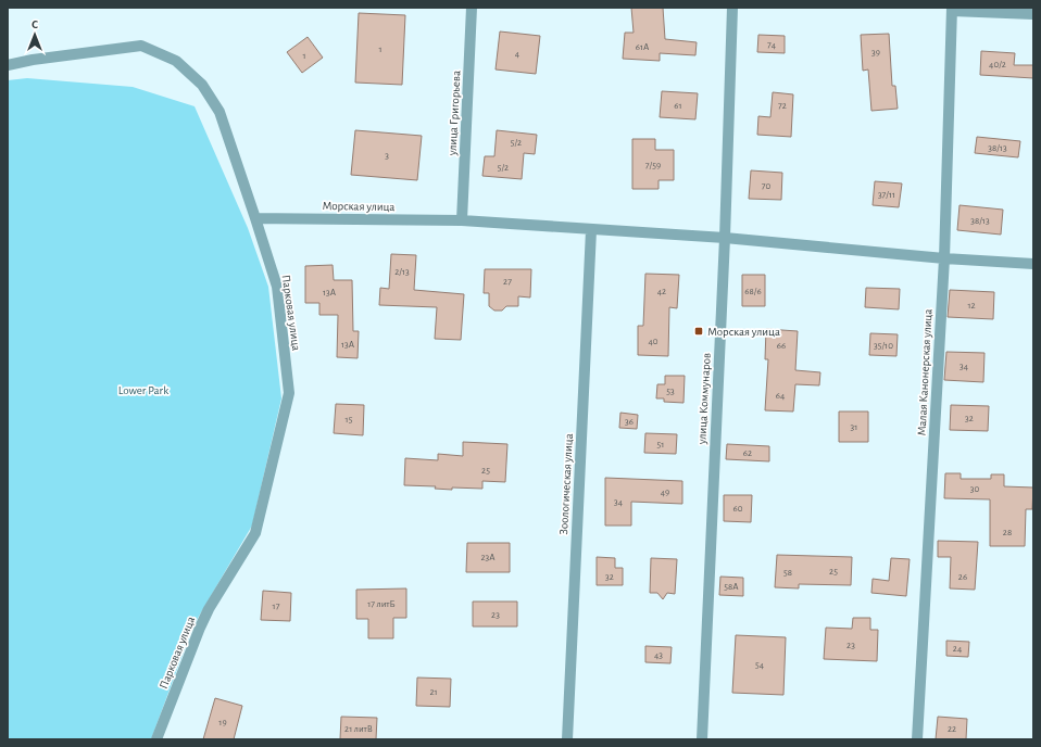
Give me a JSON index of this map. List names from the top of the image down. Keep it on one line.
{"streets":{"street":["улица Григорьева","Морская улица","Парковая улица","Малая Канонерская улица","улица Коммунаров","Зоологическая улица"]},"crossings":[["улица Григорьева","Морская улица"],["Морская улица","Парковая улица"],["Морская улица","Малая Канонерская улица"],["Морская улица","улица Коммунаров"],["Морская улица","Зоологическая улица"]],"parks":["Lower Park"],"places":{"transit":["Морская улица"]},"house_numbers":["74","61А","1","39","4","1","40/2","61","72","5/2","38/13","3","7/59","5/2","70","37/11","38/13","2/13","27","42","68/6","13А","12","40","13А","66","35/10","34","53","64","32","15","36","31","51","62","25","30","49","34","60","28","23А","25","58","32","26","58А","17 литБ","17","23","23","24","43","54","21","19","21 литВ","22"],"north":"top"}
